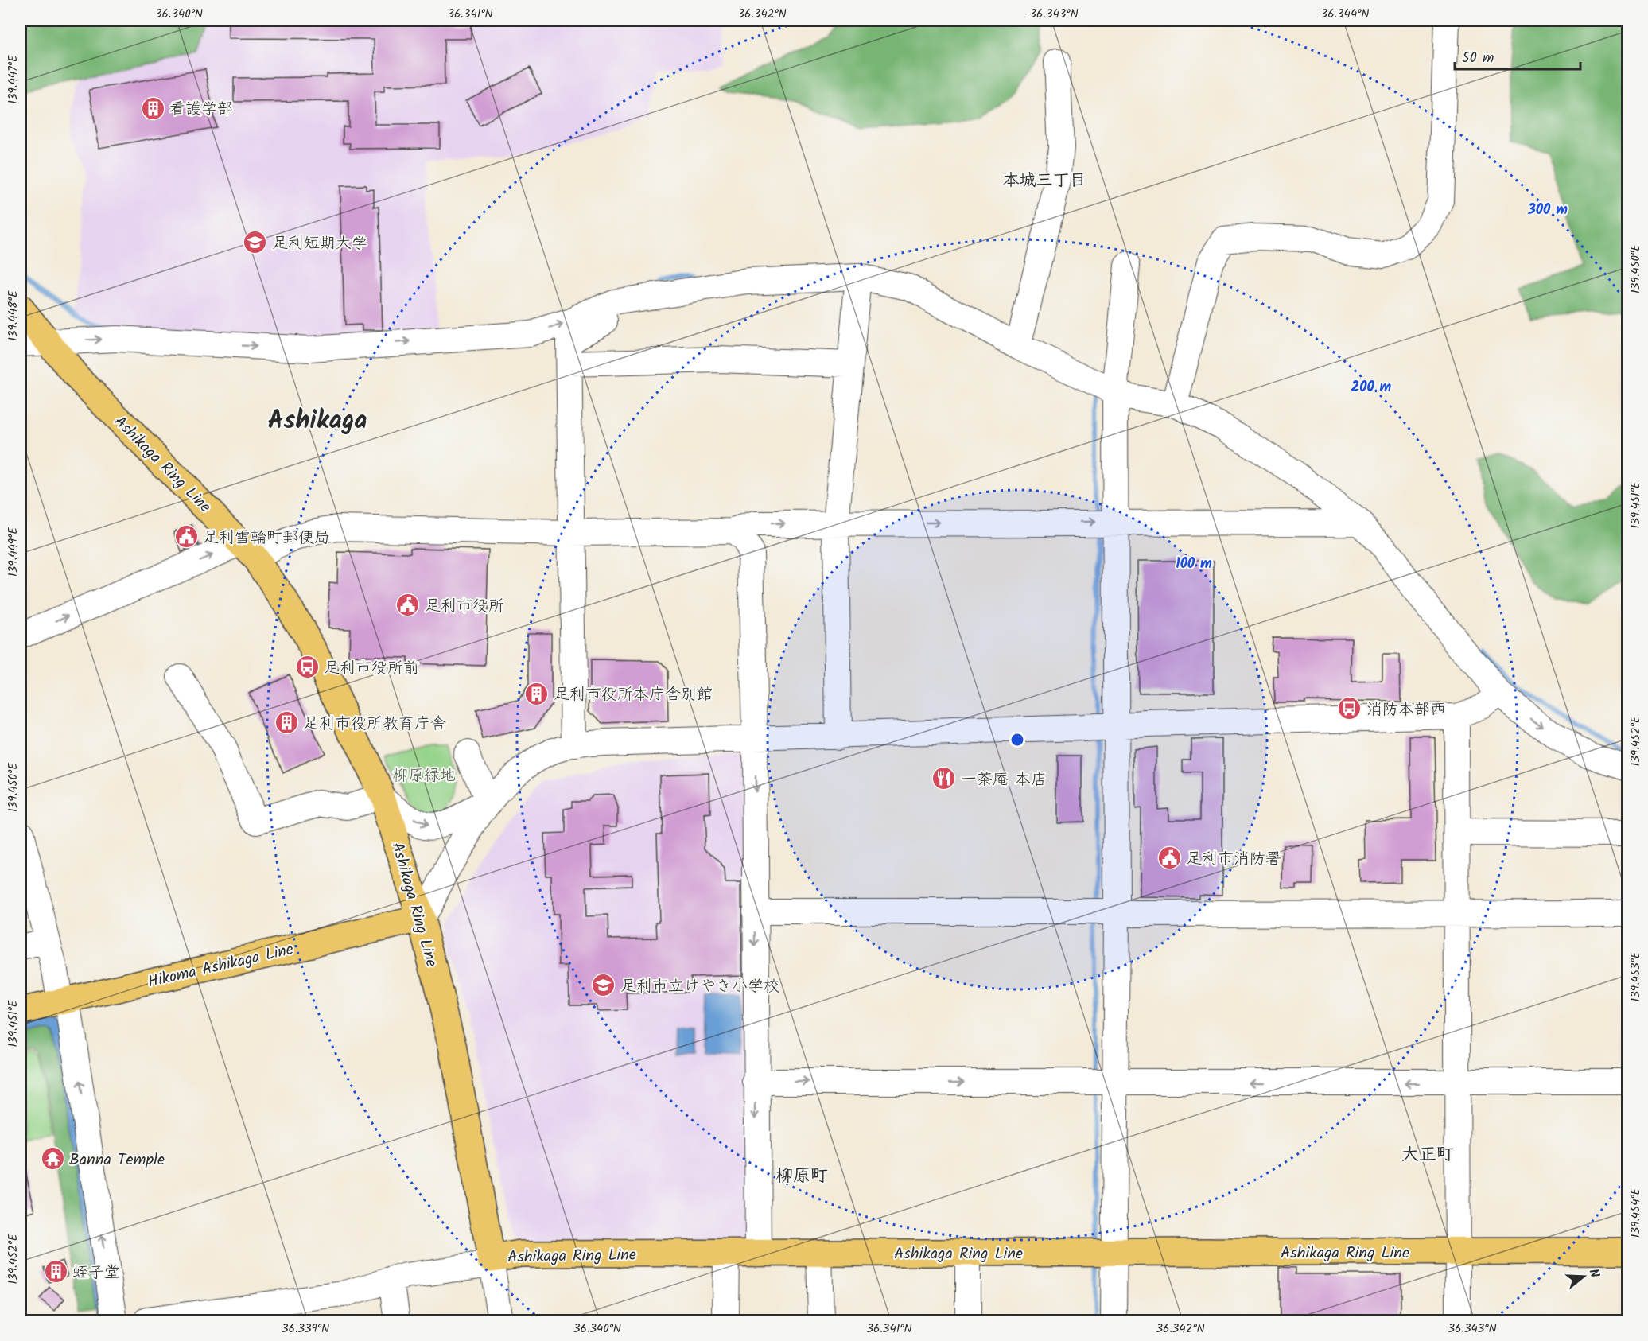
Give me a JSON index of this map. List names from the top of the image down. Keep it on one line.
{"streets":{"main road":["Ashikaga Ring Line","Hikoma Ashikaga Line"]},"crossings":[["Ashikaga Ring Line","Hikoma Ashikaga Line"]],"districts":["本城三丁目","Ashikaga","大正町","柳原町"],"parks":["柳原緑地"],"places":{"building":["看護学部","足利市役所本庁舎別館","足利市役所教育庁舎","蛭子堂"],"school or university":["足利短期大学","足利市立けやき小学校"],"public building":["足利雪輪町郵便局","足利市役所","足利市消防署"],"bus stop":["足利市役所前","消防本部西"],"restaurant":["一茶庵 本店"],"temple":["Banna Temple"]},"scale_bar":"50 m","north":"right","coordinates":["36.340°N","36.341°N","36.342°N","36.343°N","36.344°N","139.447°E","139.450°E","139.448°E","139.451°E","139.449°E","139.452°E","139.453°E","139.454°E","36.339°N"],"rings":["300 m","200 m","100 m"]}
